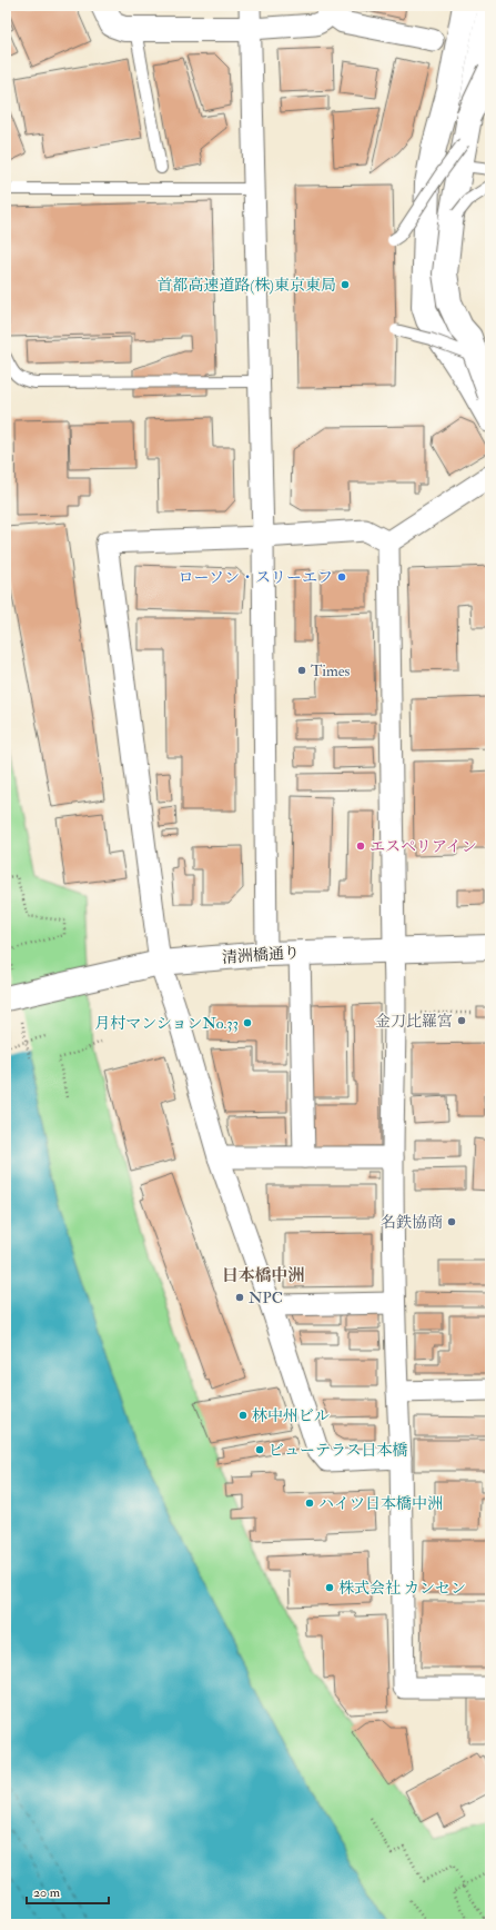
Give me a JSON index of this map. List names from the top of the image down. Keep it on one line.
{"streets":{"main road":["清洲橋通り"]},"districts":["日本橋中洲"],"places":["首都高速道路(株)東京東局","ローソン・スリーエフ","Times","エスペリアイン","金刀比羅宮","月村マンションNo.33","名鉄協商","NPC","林中州ビル","ビューテラス日本橋","ハイツ日本橋中洲","株式会社 カンセン"],"scale_bar":"20 m"}
